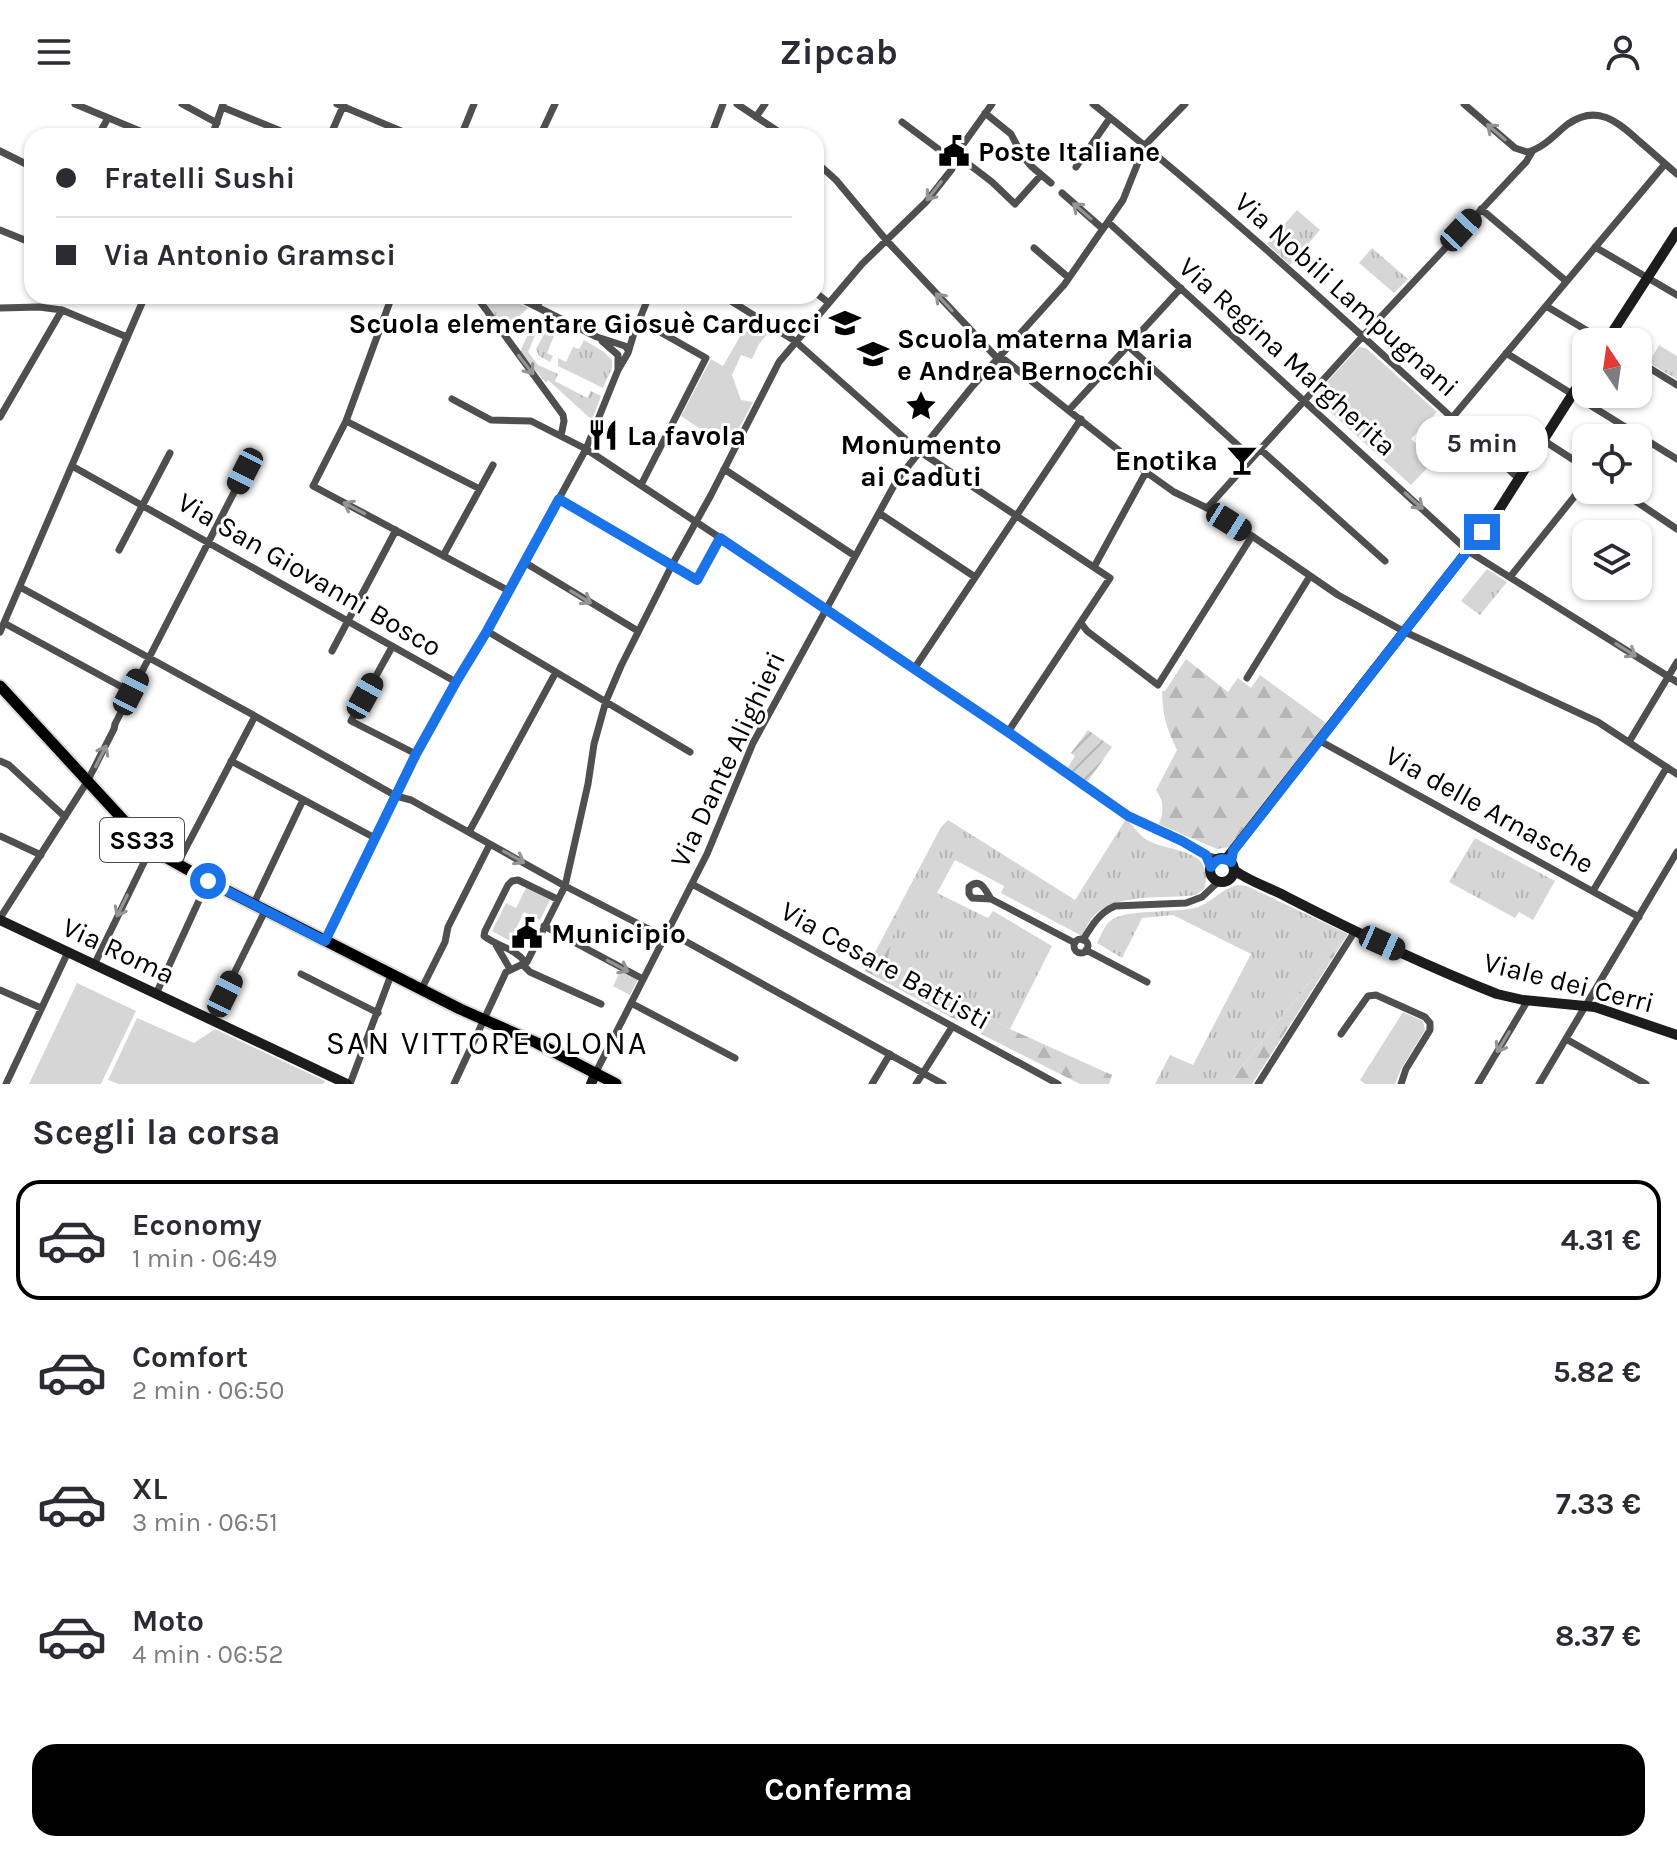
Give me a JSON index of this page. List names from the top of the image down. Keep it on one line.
{"streets":{"main road":["SS33"],"street":["Via Nobili Lampugnani","Via Regina Margherita","Via San Giovanni Bosco","Via Dante Alighieri","Via delle Arnasche","Via Roma","Via Cesare Battisti","Viale dei Cerri"]},"crossings":[["Via Nobili Lampugnani","Via Dante Alighieri"],["Via Regina Margherita","Via Dante Alighieri"],["Via Dante Alighieri","SS33"],["Via Dante Alighieri","Via Cesare Battisti"]],"districts":["SAN VITTORE OLONA"],"places":{"public building":["Poste Italiane","Municipio"],"school or university":["Scuola elementare Giosuè Carducci","Scuola materna Maria e Andrea Bernocchi"],"place":["Monumento ai Caduti"],"restaurant":["La favola"],"bar":["Enotika"]},"north":"top","page":{"header":"Zipcab","banner":["Fratelli Sushi","Via Antonio Gramsci"],"bubble":"5 min","heading":"Scegli la corsa","list":[{"name":"Economy","note":"1 min · 06:49","value":"4.31 €"},{"name":"Comfort","note":"2 min · 06:50","value":"5.82 €"},{"name":"XL","note":"3 min · 06:51","value":"7.33 €"},{"name":"Moto","note":"4 min · 06:52","value":"8.37 €"}],"buttons":"Conferma"}}
